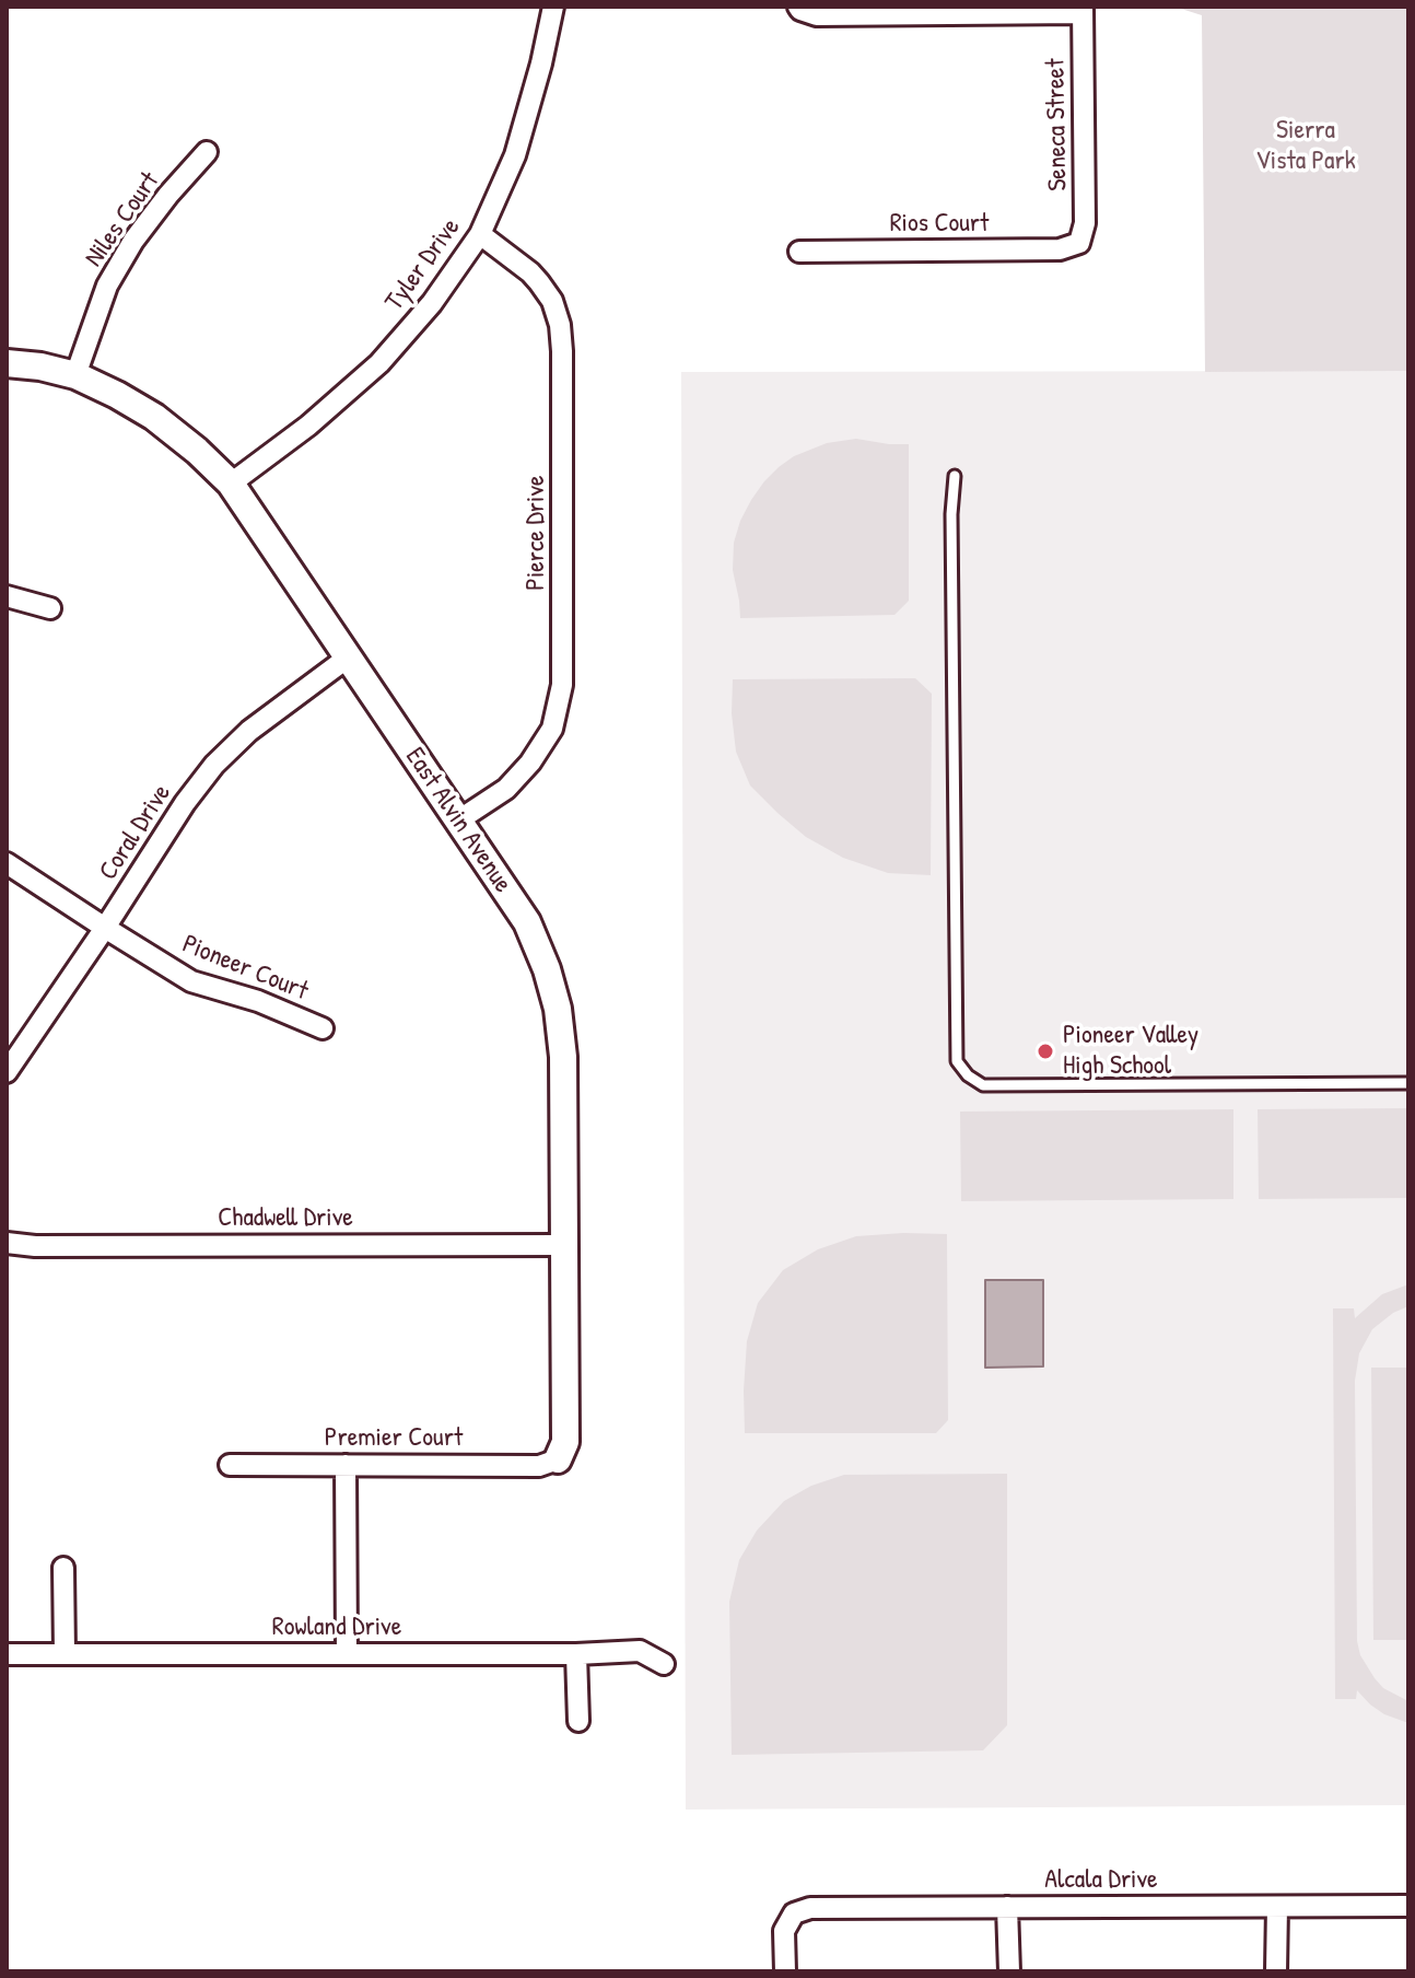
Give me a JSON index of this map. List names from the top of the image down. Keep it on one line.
{"streets":{"street":["Seneca Street","Niles Court","Rios Court","Tyler Drive","Pierce Drive","East Alvin Avenue","Coral Drive","Pioneer Court","Chadwell Drive","Premier Court","Rowland Drive","Alcala Drive"]},"crossings":[["Seneca Street","Rios Court"],["Niles Court","East Alvin Avenue"],["Tyler Drive","Pierce Drive"],["Tyler Drive","East Alvin Avenue"],["Pierce Drive","East Alvin Avenue"],["East Alvin Avenue","Coral Drive"],["East Alvin Avenue","Chadwell Drive"],["East Alvin Avenue","Premier Court"],["Coral Drive","Pioneer Court"]],"parks":["Sierra Vista Park"],"places":["Pioneer Valley High School"]}
